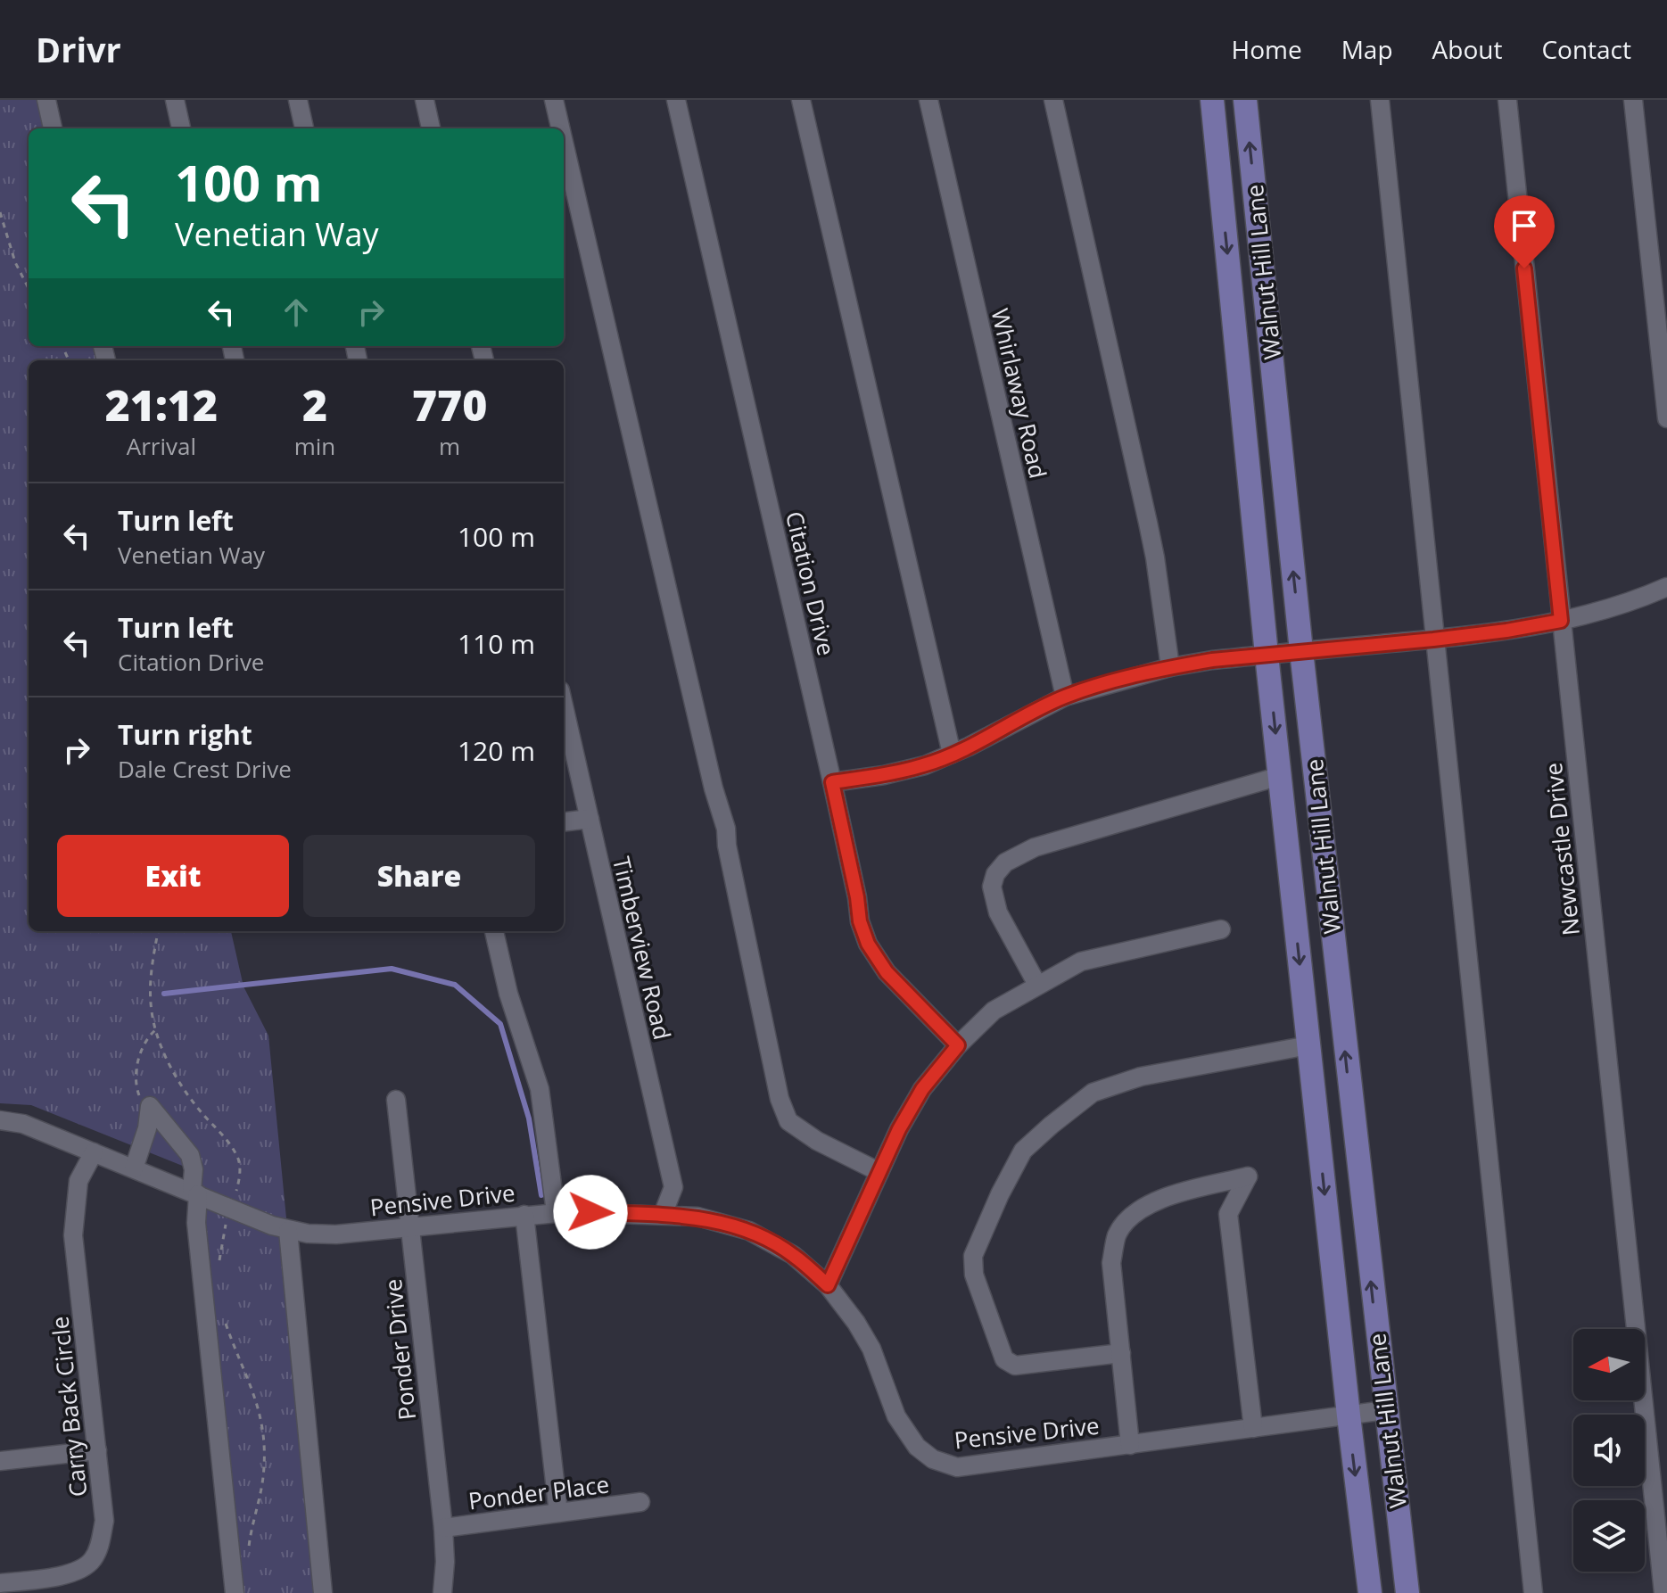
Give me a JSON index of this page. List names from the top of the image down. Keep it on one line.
{"streets":{"main road":["Walnut Hill Lane"],"street":["Whirlaway Road","Citation Drive","Newcastle Drive","Timberview Road","Pensive Drive","Ponder Drive","Carry Back Circle","Ponder Place"]},"crossings":[["Walnut Hill Lane","Pensive Drive"],["Timberview Road","Pensive Drive"],["Pensive Drive","Ponder Drive"],["Pensive Drive","Carry Back Circle"],["Ponder Drive","Ponder Place"]],"north":"left","page":{"header":"Drivr","nav":["Home","Map","About","Contact"],"turn":["100 m","Venetian Way"],"eta":["21:12","Arrival","2","min","770","m"],"list":[{"name":"Turn left","note":"Venetian Way","value":"100 m"},{"name":"Turn left","note":"Citation Drive","value":"110 m"},{"name":"Turn right","note":"Dale Crest Drive","value":"120 m"}],"buttons":["Exit","Share"]}}
